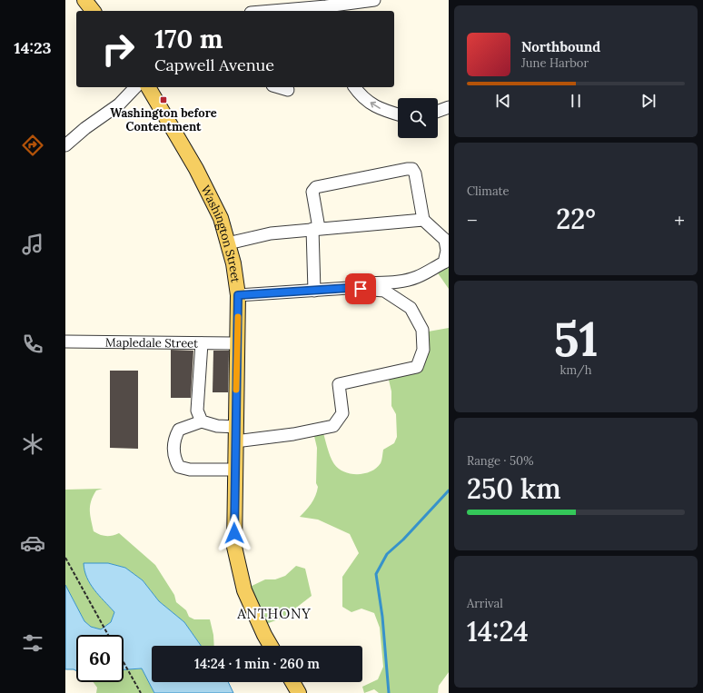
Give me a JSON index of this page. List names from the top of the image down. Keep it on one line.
{"streets":{"main road":["Washington Street"],"street":["Mapledale Street"]},"crossings":[["Washington Street","Mapledale Street"]],"districts":["ANTHONY"],"places":{"transit":["Washington before Contentment"]},"page":{"tabs":"14:23","turn":["170 m","Capwell Avenue"],"song":["Northbound","June Harbor"],"tile":["Climate",["51","km/h"],["Range · 50%","250 km"],["Arrival","14:24"]],"heat":["−","22°","+"],"limit":"60","trip":"14:24 · 1 min · 260 m"}}
